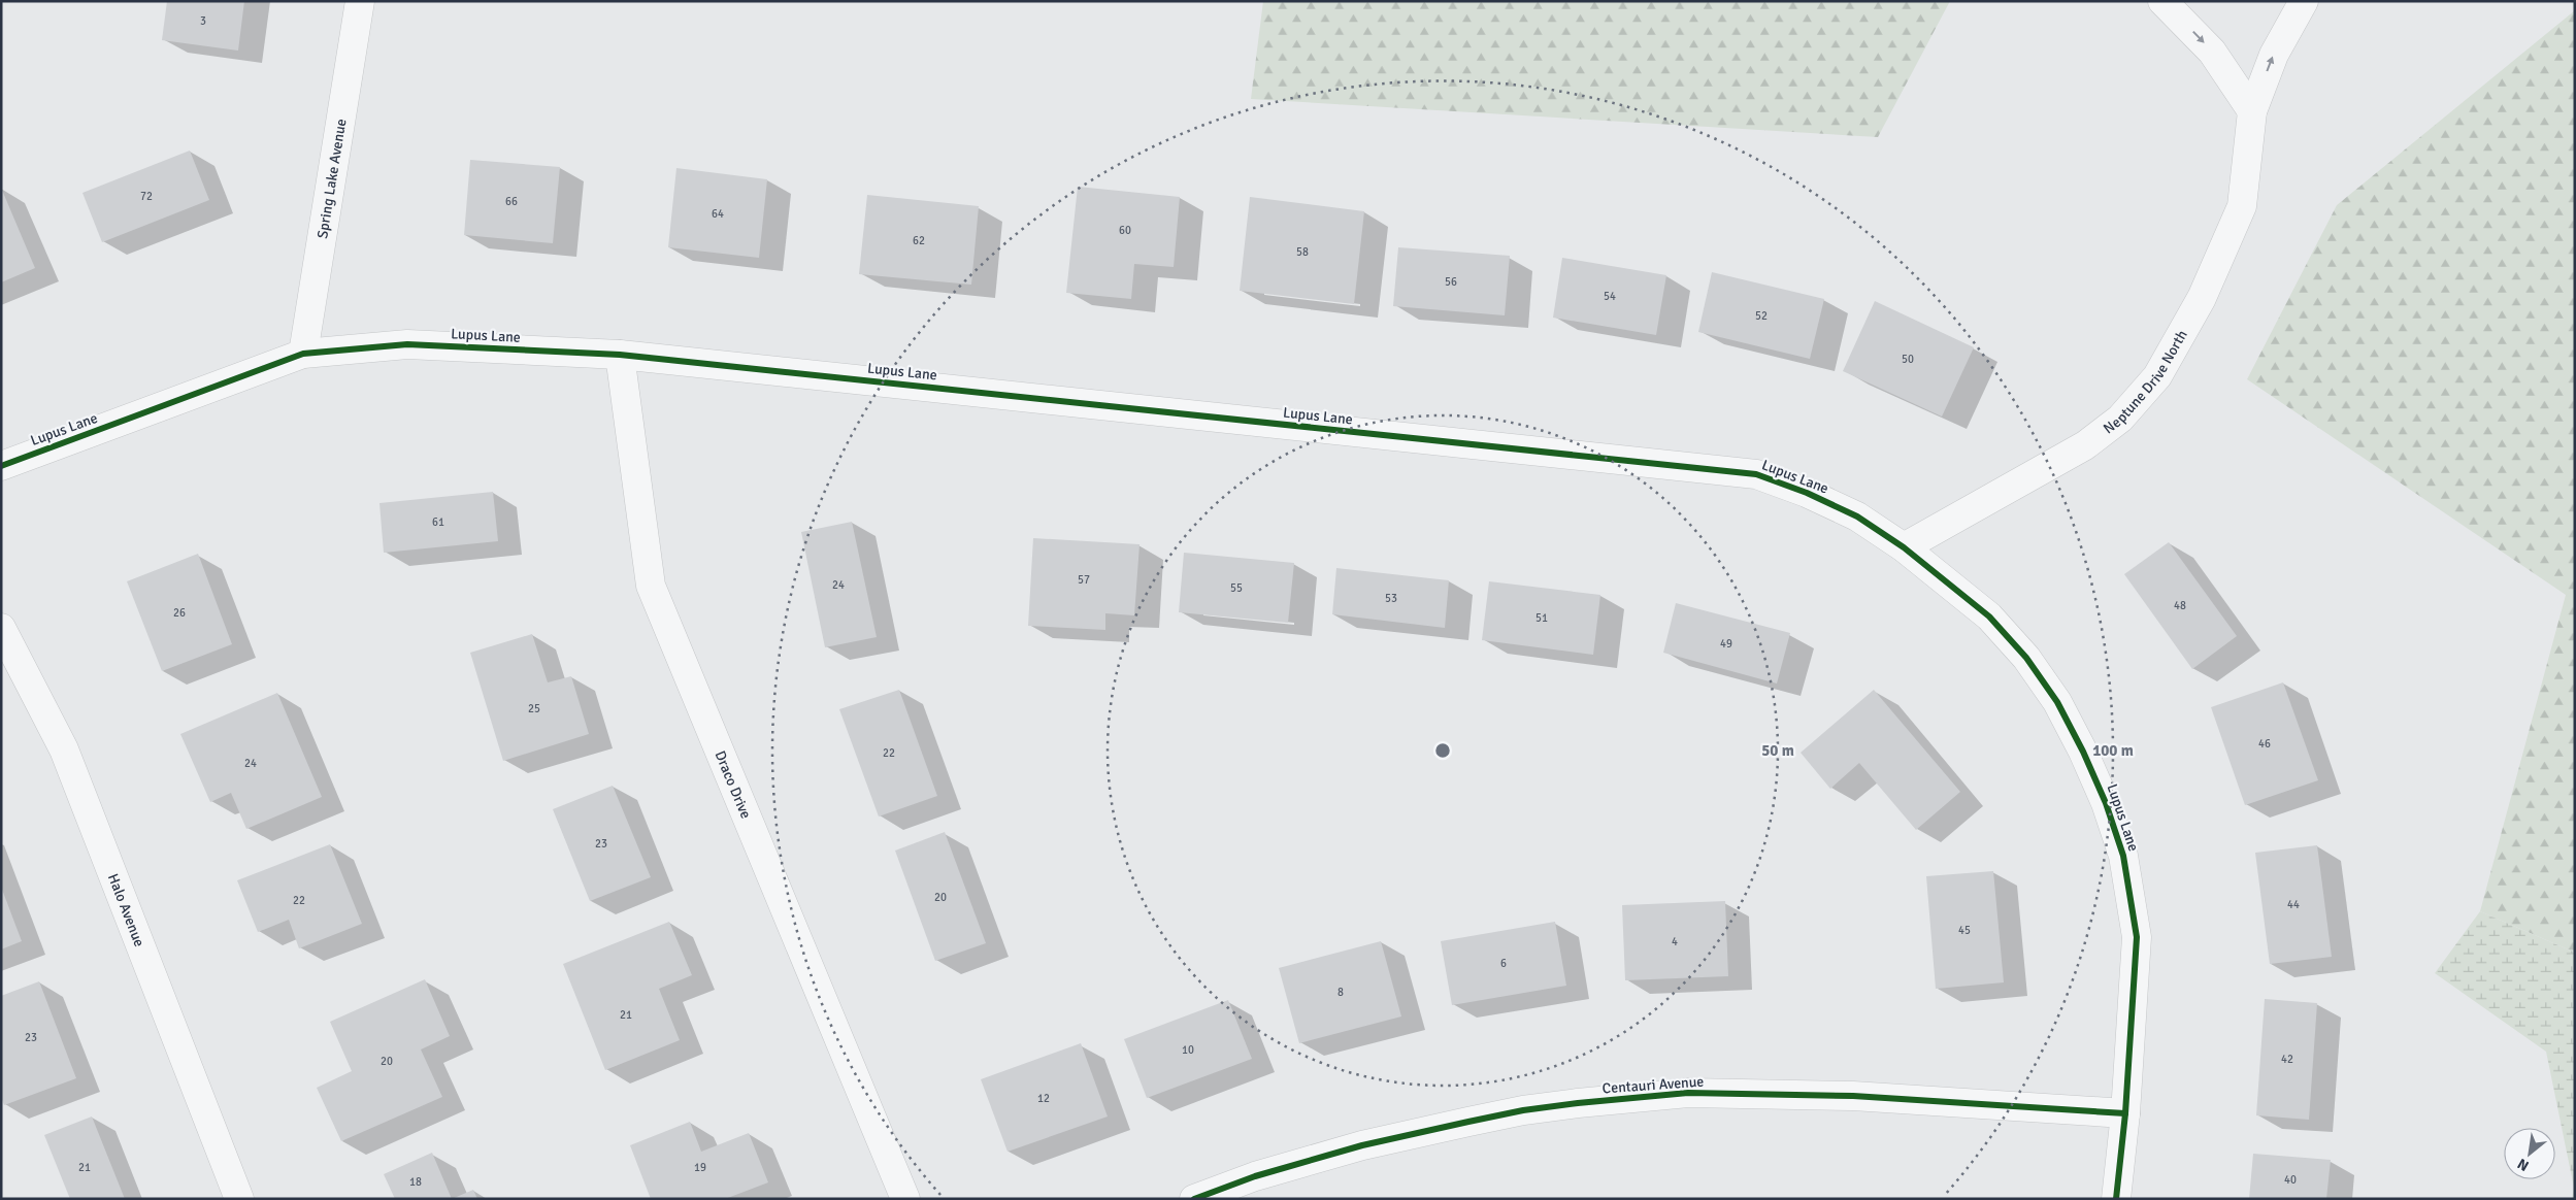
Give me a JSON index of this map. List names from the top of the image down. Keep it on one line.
{"streets":{"street":["Spring Lake Avenue","Lupus Lane","Neptune Drive North","Draco Drive","Halo Avenue","Centauri Avenue"]},"crossings":[["Spring Lake Avenue","Lupus Lane"],["Lupus Lane","Neptune Drive North"],["Lupus Lane","Draco Drive"],["Lupus Lane","Centauri Avenue"]],"house_numbers":["3","72","66","64","60","62","58","56","54","52","50","61","57","24","55","53","48","26","51","49","25","46","22","24","23","20","22","44","45","4","6","8","21","23","10","42","20","12","21","19","40","18"],"north":"bottom left","rings":["50 m","100 m"]}
